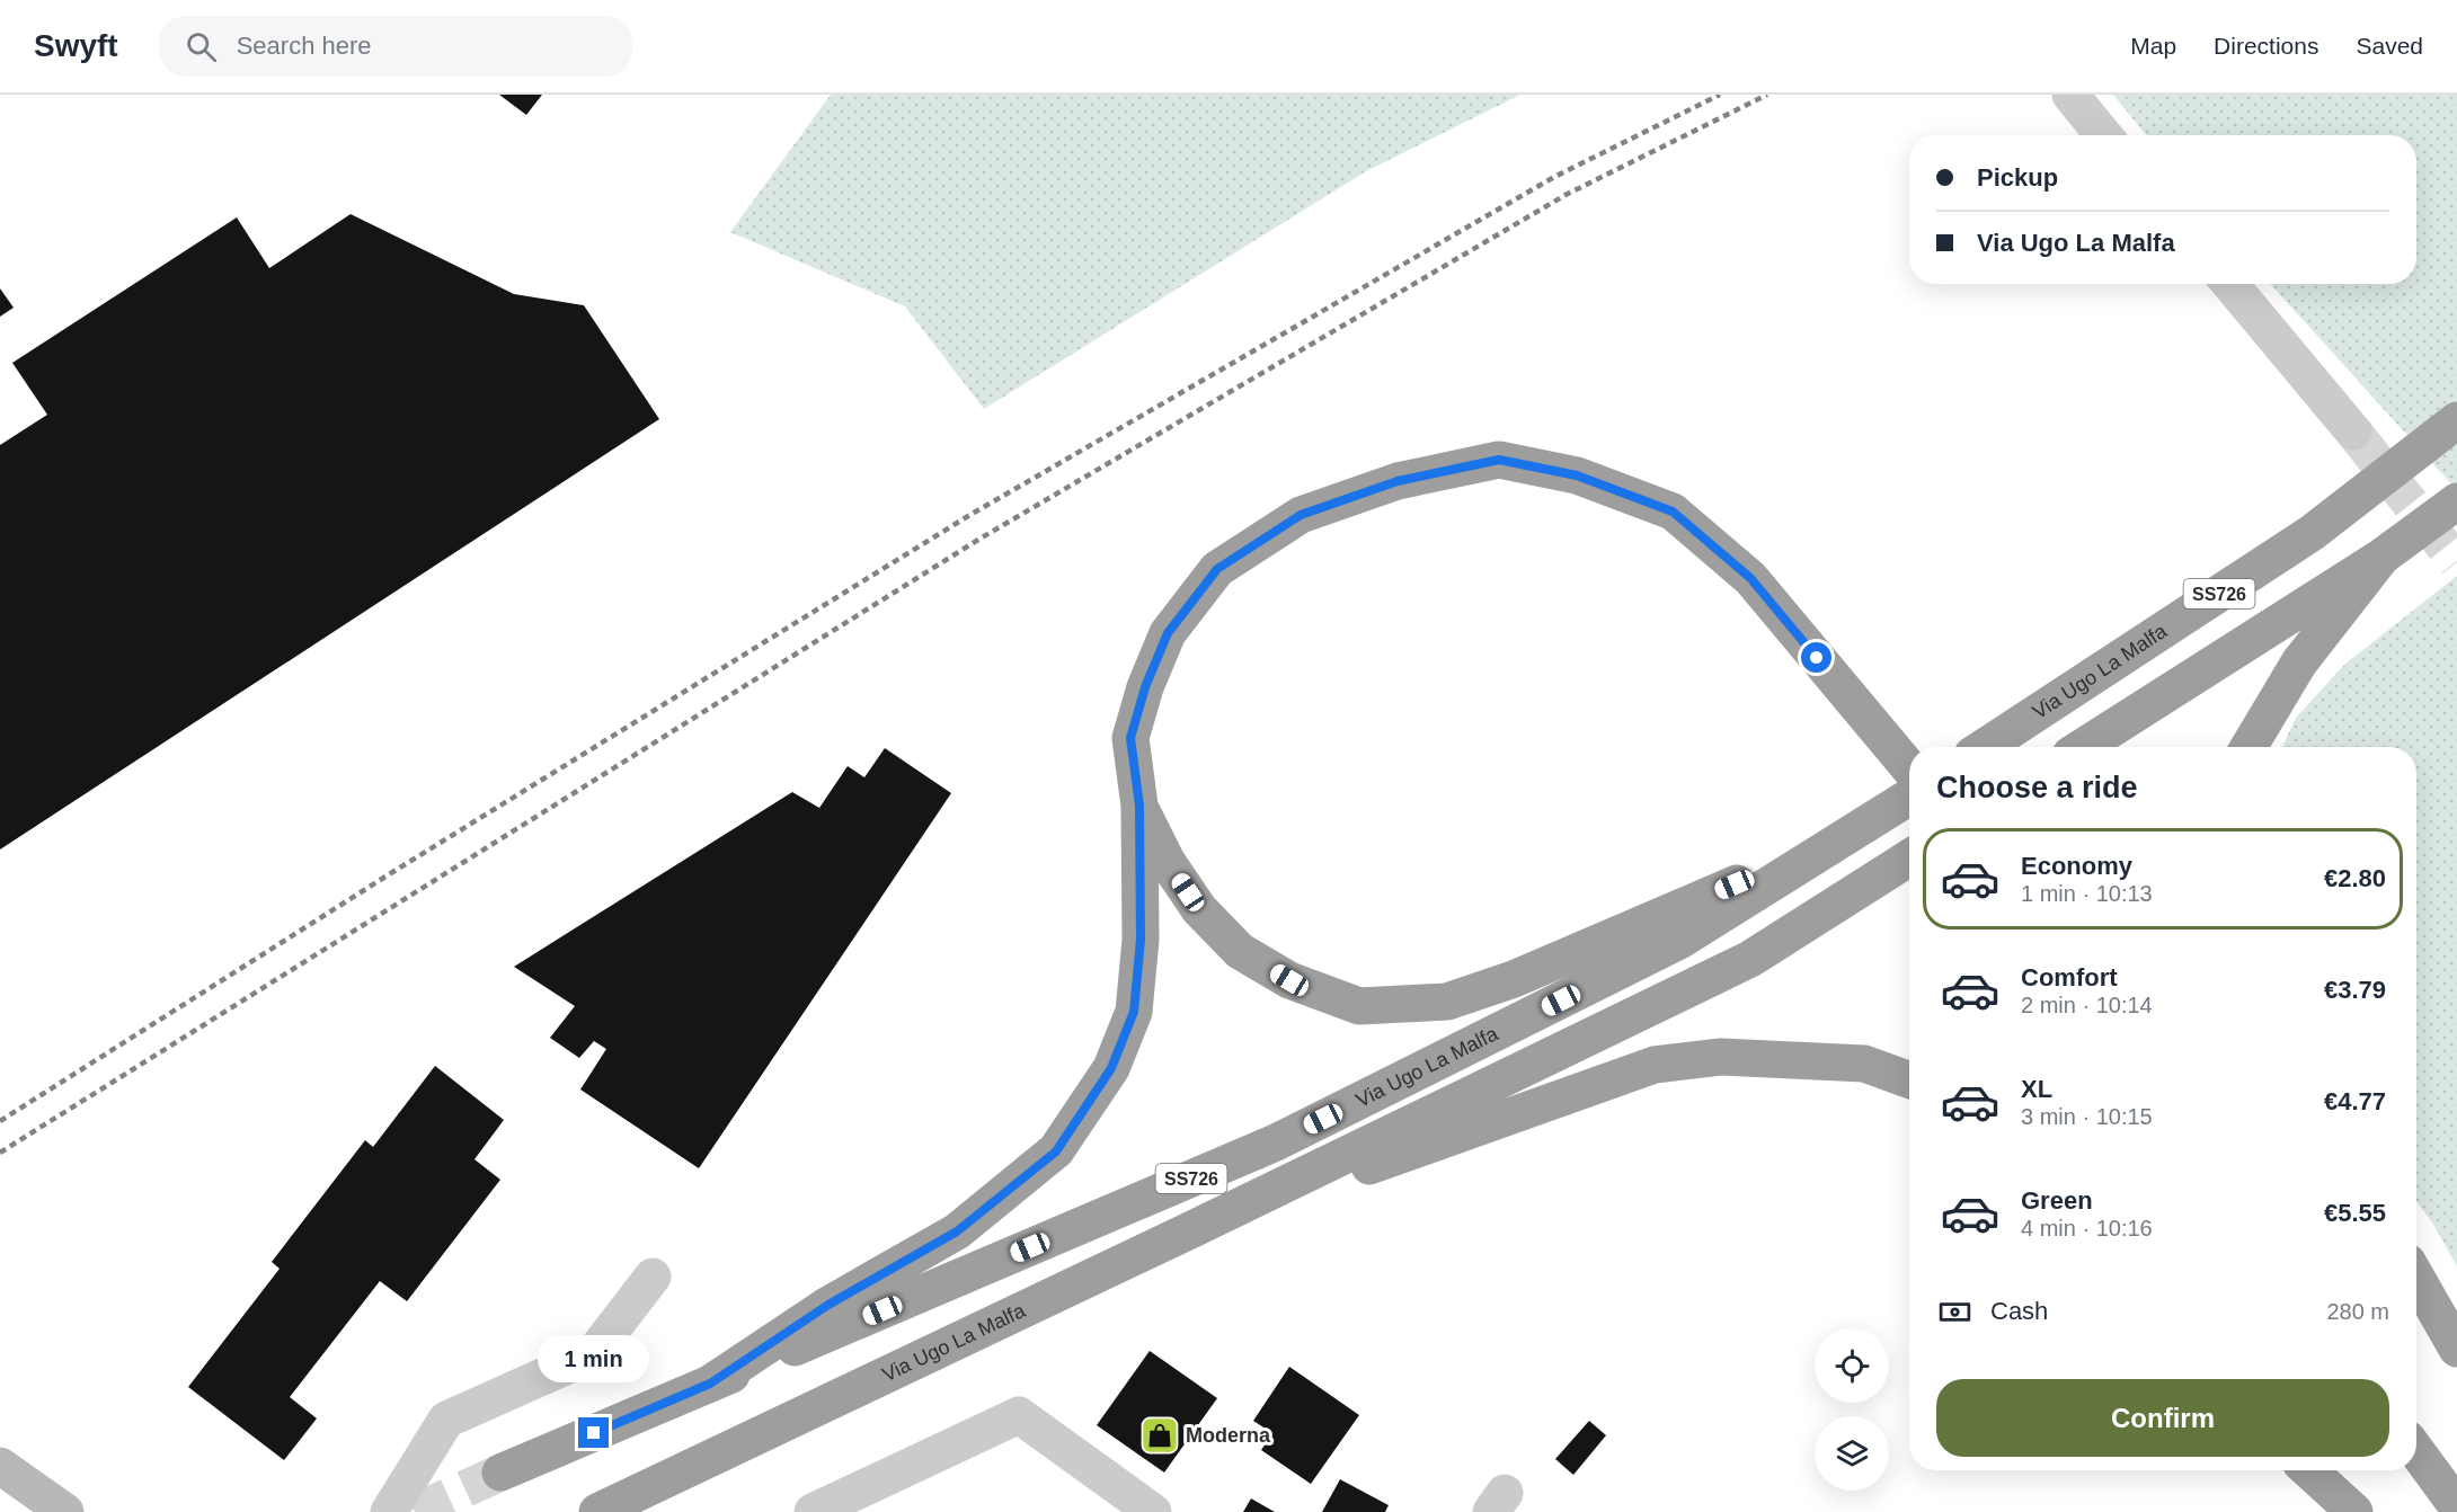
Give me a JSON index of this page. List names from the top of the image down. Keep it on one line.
{"streets":{"highway":["SS726","Via Ugo La Malfa"]},"places":{"shop":["Moderna"]},"page":{"header":"Swyft","search":"Search here","nav":["Map","Directions","Saved"],"banner":["Pickup","Via Ugo La Malfa"],"heading":"Choose a ride","list":[{"name":"Economy","note":"1 min · 10:13","value":"€2.80"},{"name":"Comfort","note":"2 min · 10:14","value":"€3.79"},{"name":"XL","note":"3 min · 10:15","value":"€4.77"},{"name":"Green","note":"4 min · 10:16","value":"€5.55"}],"pay":["Cash","280 m"],"bubble":"1 min","buttons":"Confirm"}}
